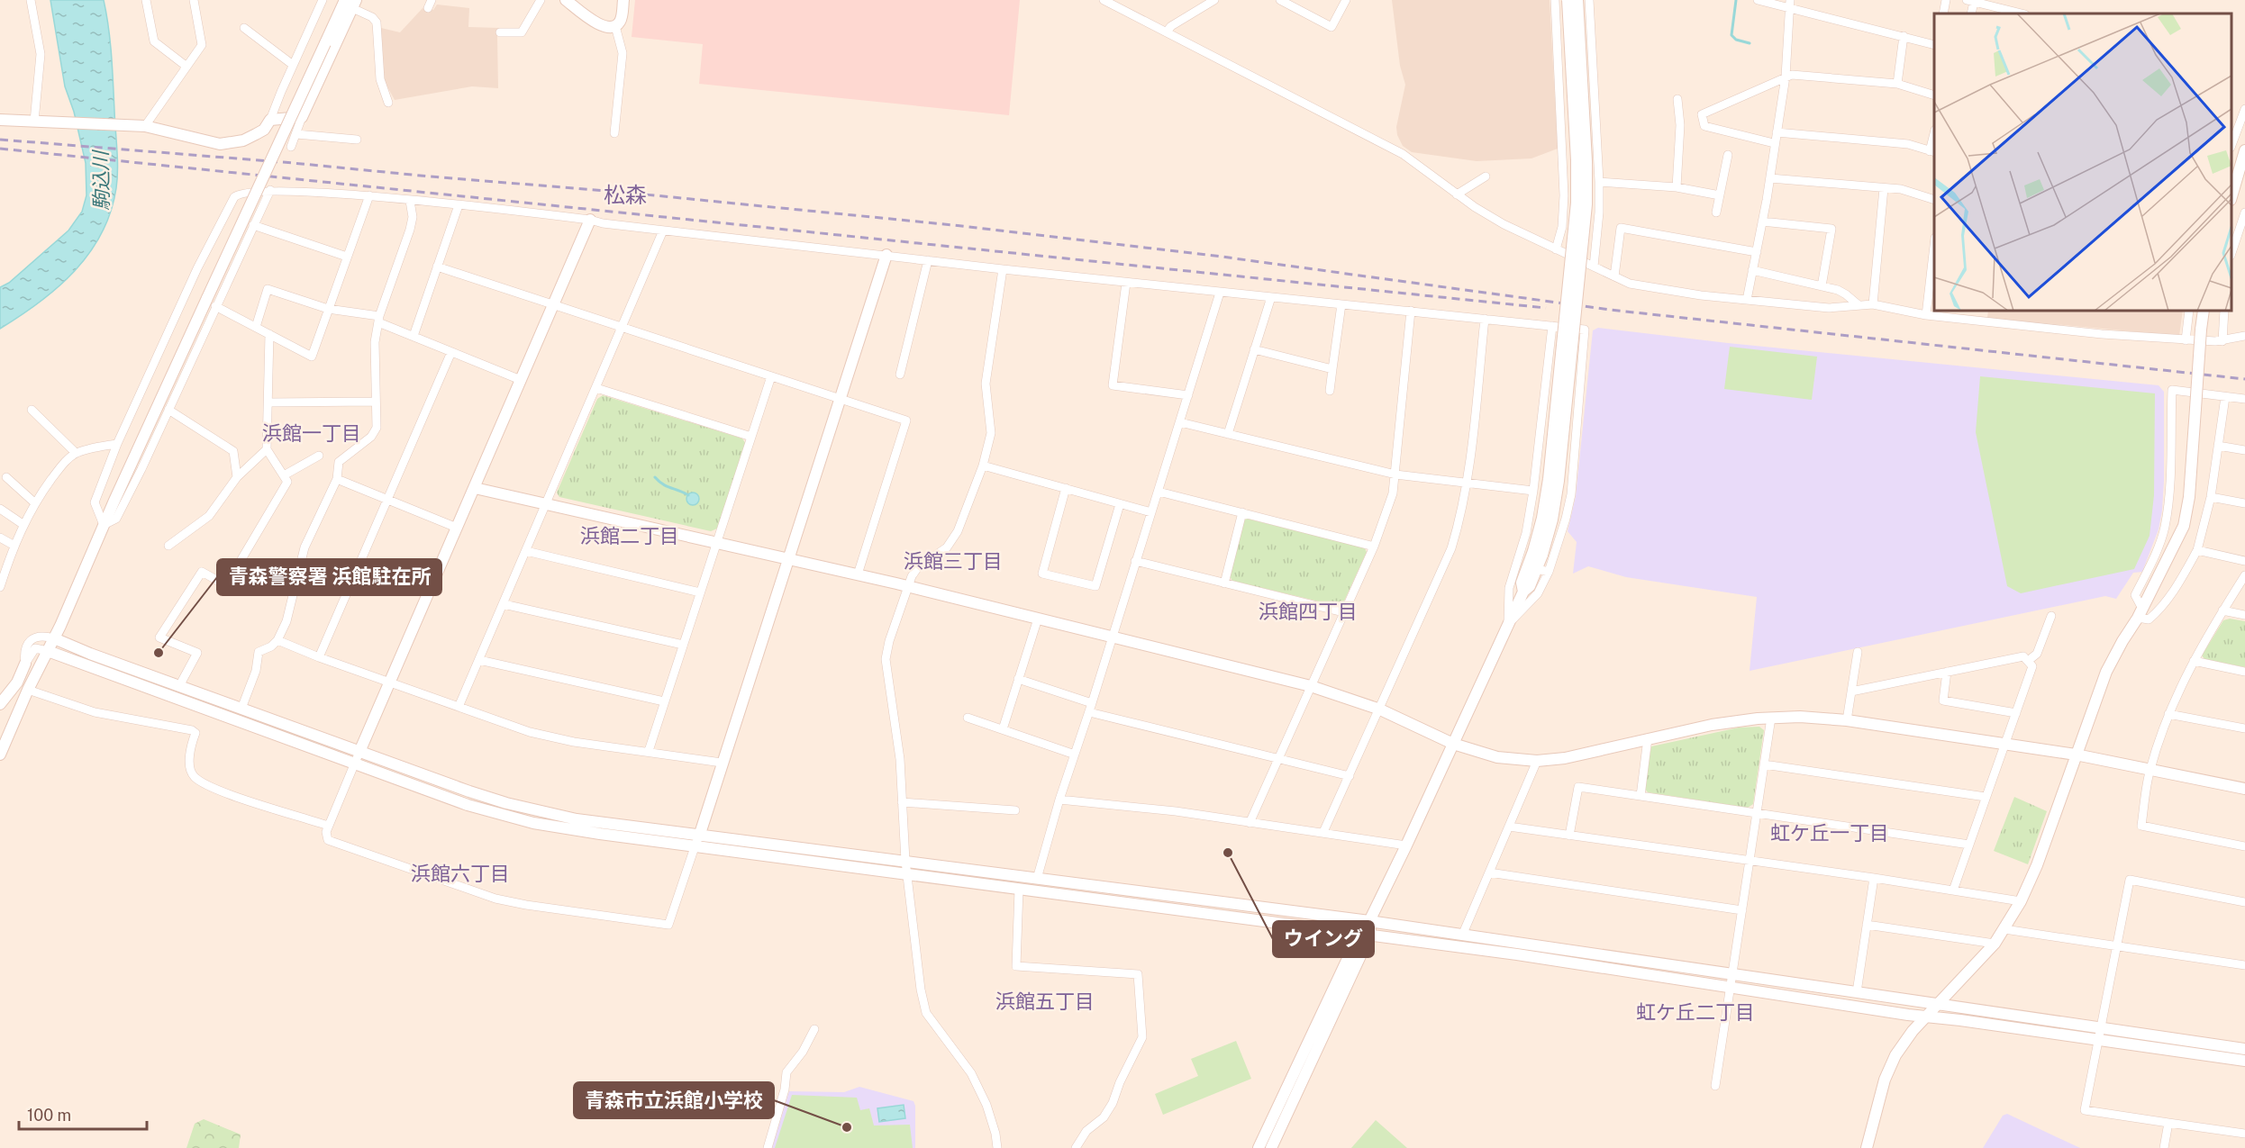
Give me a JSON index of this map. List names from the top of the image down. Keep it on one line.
{"districts":["松森","浜館一丁目","浜館二丁目","浜館三丁目","浜館四丁目","虹ケ丘一丁目","浜館六丁目","浜館五丁目","虹ケ丘二丁目"],"water":["駒込川"],"places":["青森警察署 浜館駐在所","ウイング","青森市立浜館小学校"],"scale_bar":"100 m"}
